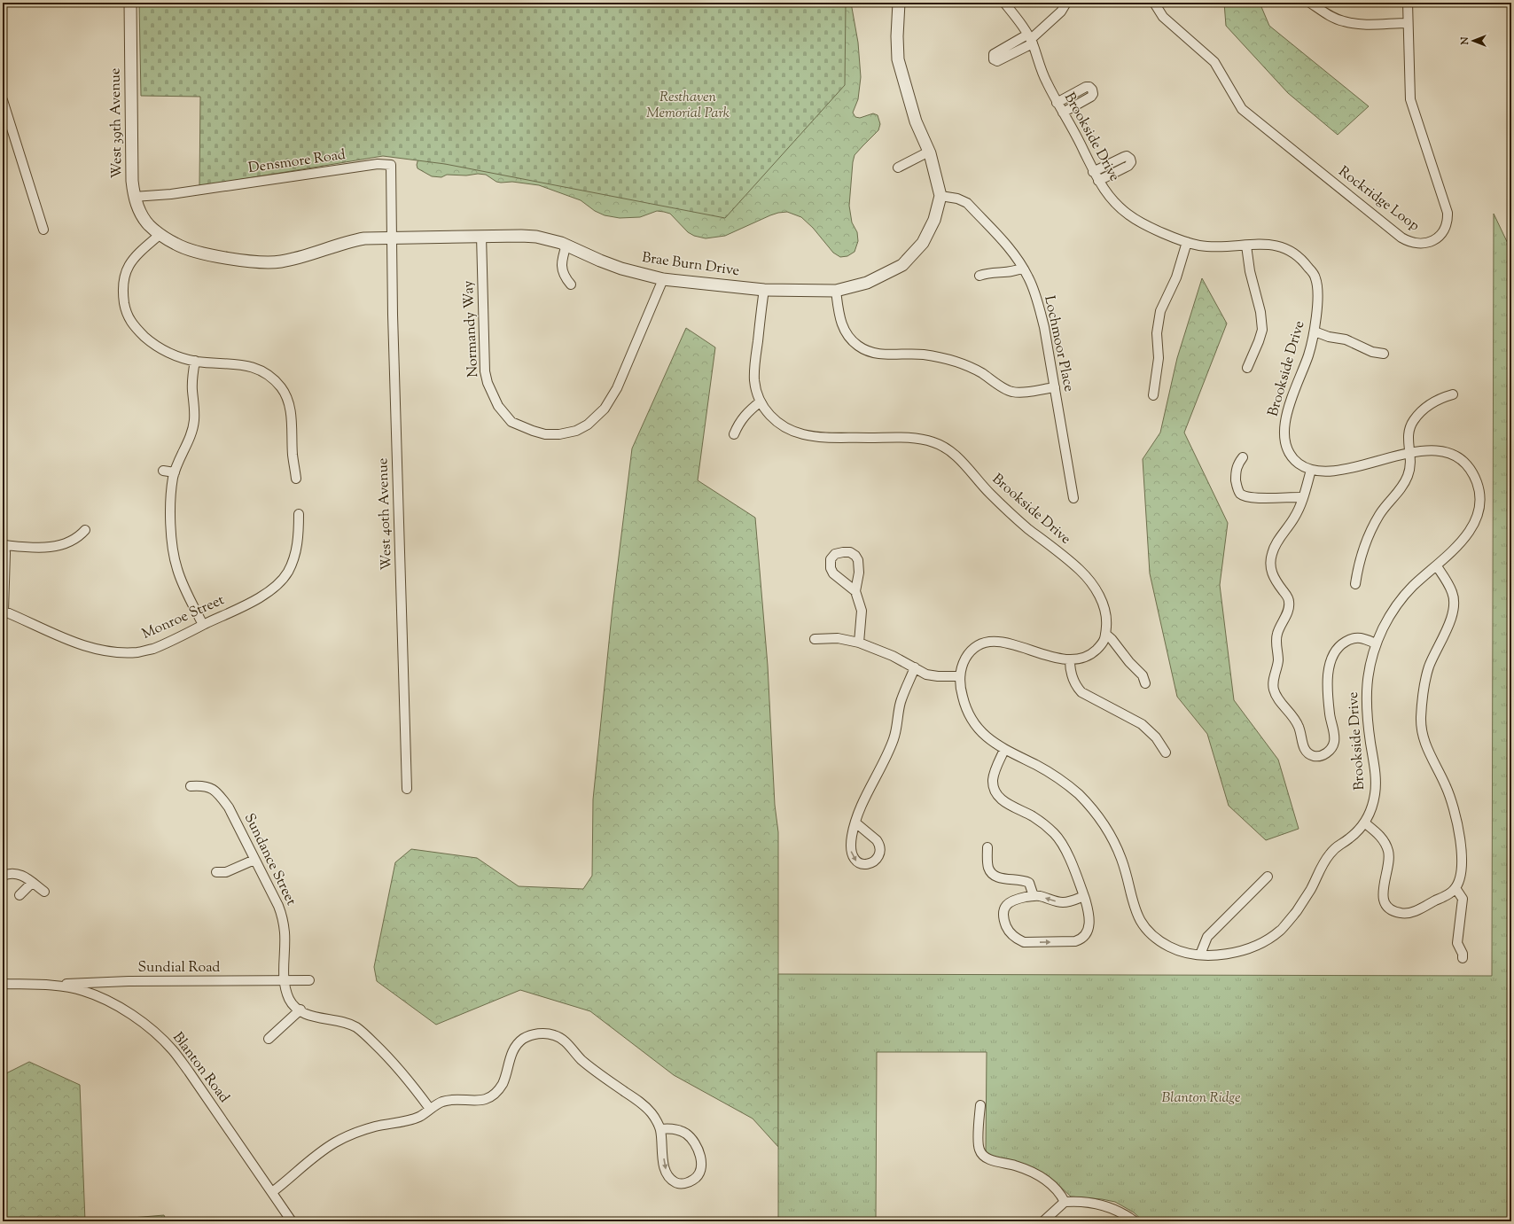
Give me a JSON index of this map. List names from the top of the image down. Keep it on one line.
{"streets":{"street":["West 39th Avenue","Brookside Drive","Densmore Road","Rockridge Loop","Brae Burn Drive","Normandy Way","Lochmoor Place","West 40th Avenue","Monroe Street","Sundance Street","Sundial Road","Blanton Road"]},"crossings":[["West 39th Avenue","Densmore Road"],["West 39th Avenue","Brae Burn Drive"],["Brookside Drive","Brae Burn Drive"],["Densmore Road","Brae Burn Drive"],["Densmore Road","West 40th Avenue"],["Brae Burn Drive","Normandy Way"],["Brae Burn Drive","Lochmoor Place"],["Brae Burn Drive","West 40th Avenue"],["Sundance Street","Sundial Road"],["Sundial Road","Blanton Road"]],"parks":["Resthaven Memorial Park","Blanton Ridge"],"north":"left"}
